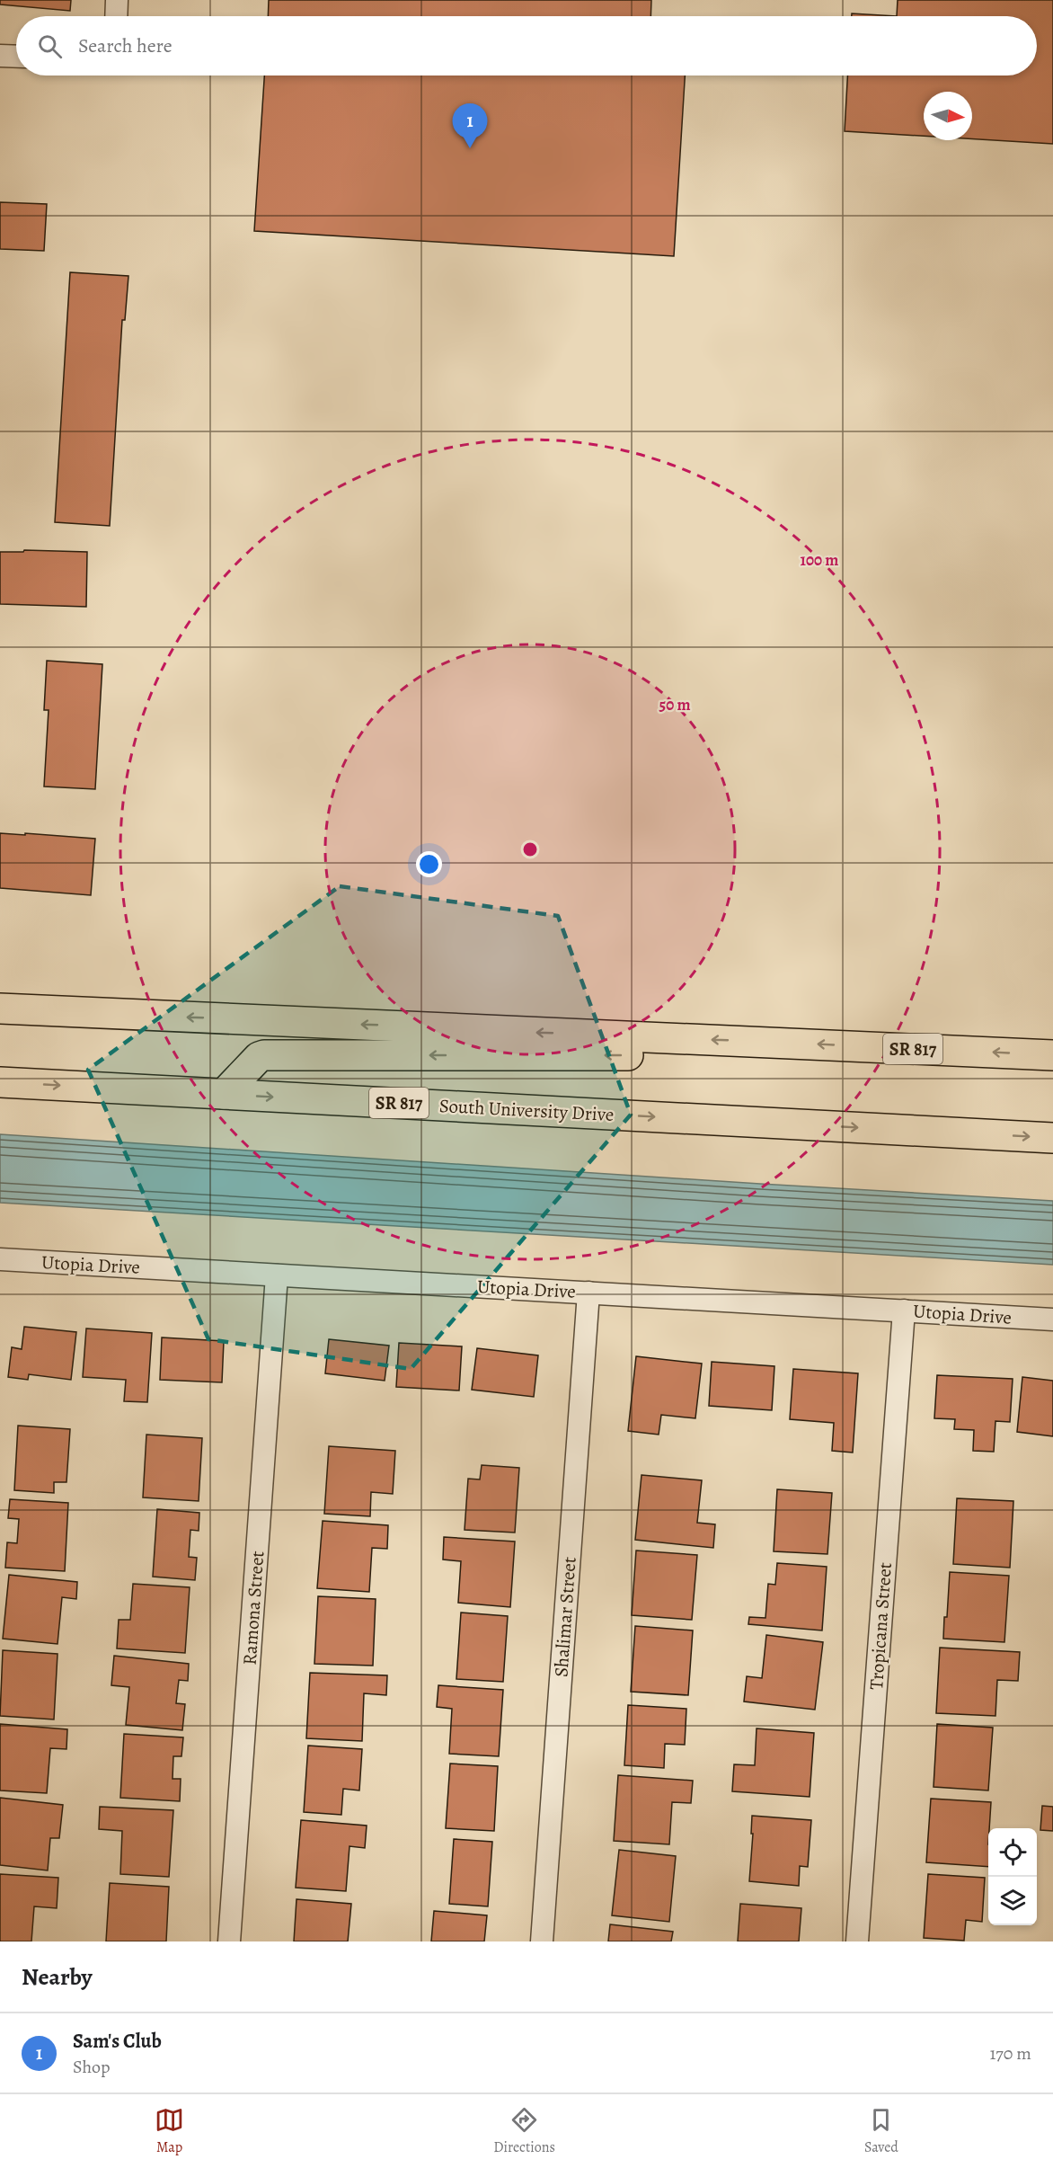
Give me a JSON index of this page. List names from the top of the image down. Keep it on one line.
{"streets":{"main road":["SR 817","South University Drive"],"street":["Utopia Drive","Ramona Street","Shalimar Street","Tropicana Street"]},"crossings":[["Utopia Drive","Ramona Street"],["Utopia Drive","Shalimar Street"],["Utopia Drive","Tropicana Street"]],"north":"right","page":{"search":"Search here","pins":"1","heading":"Nearby","list":[{"mark":"1","name":"Sam's Club","note":"Shop","value":"170 m"}],"nav":["Map","Directions","Saved"]},"rings":["100 m","50 m"]}
